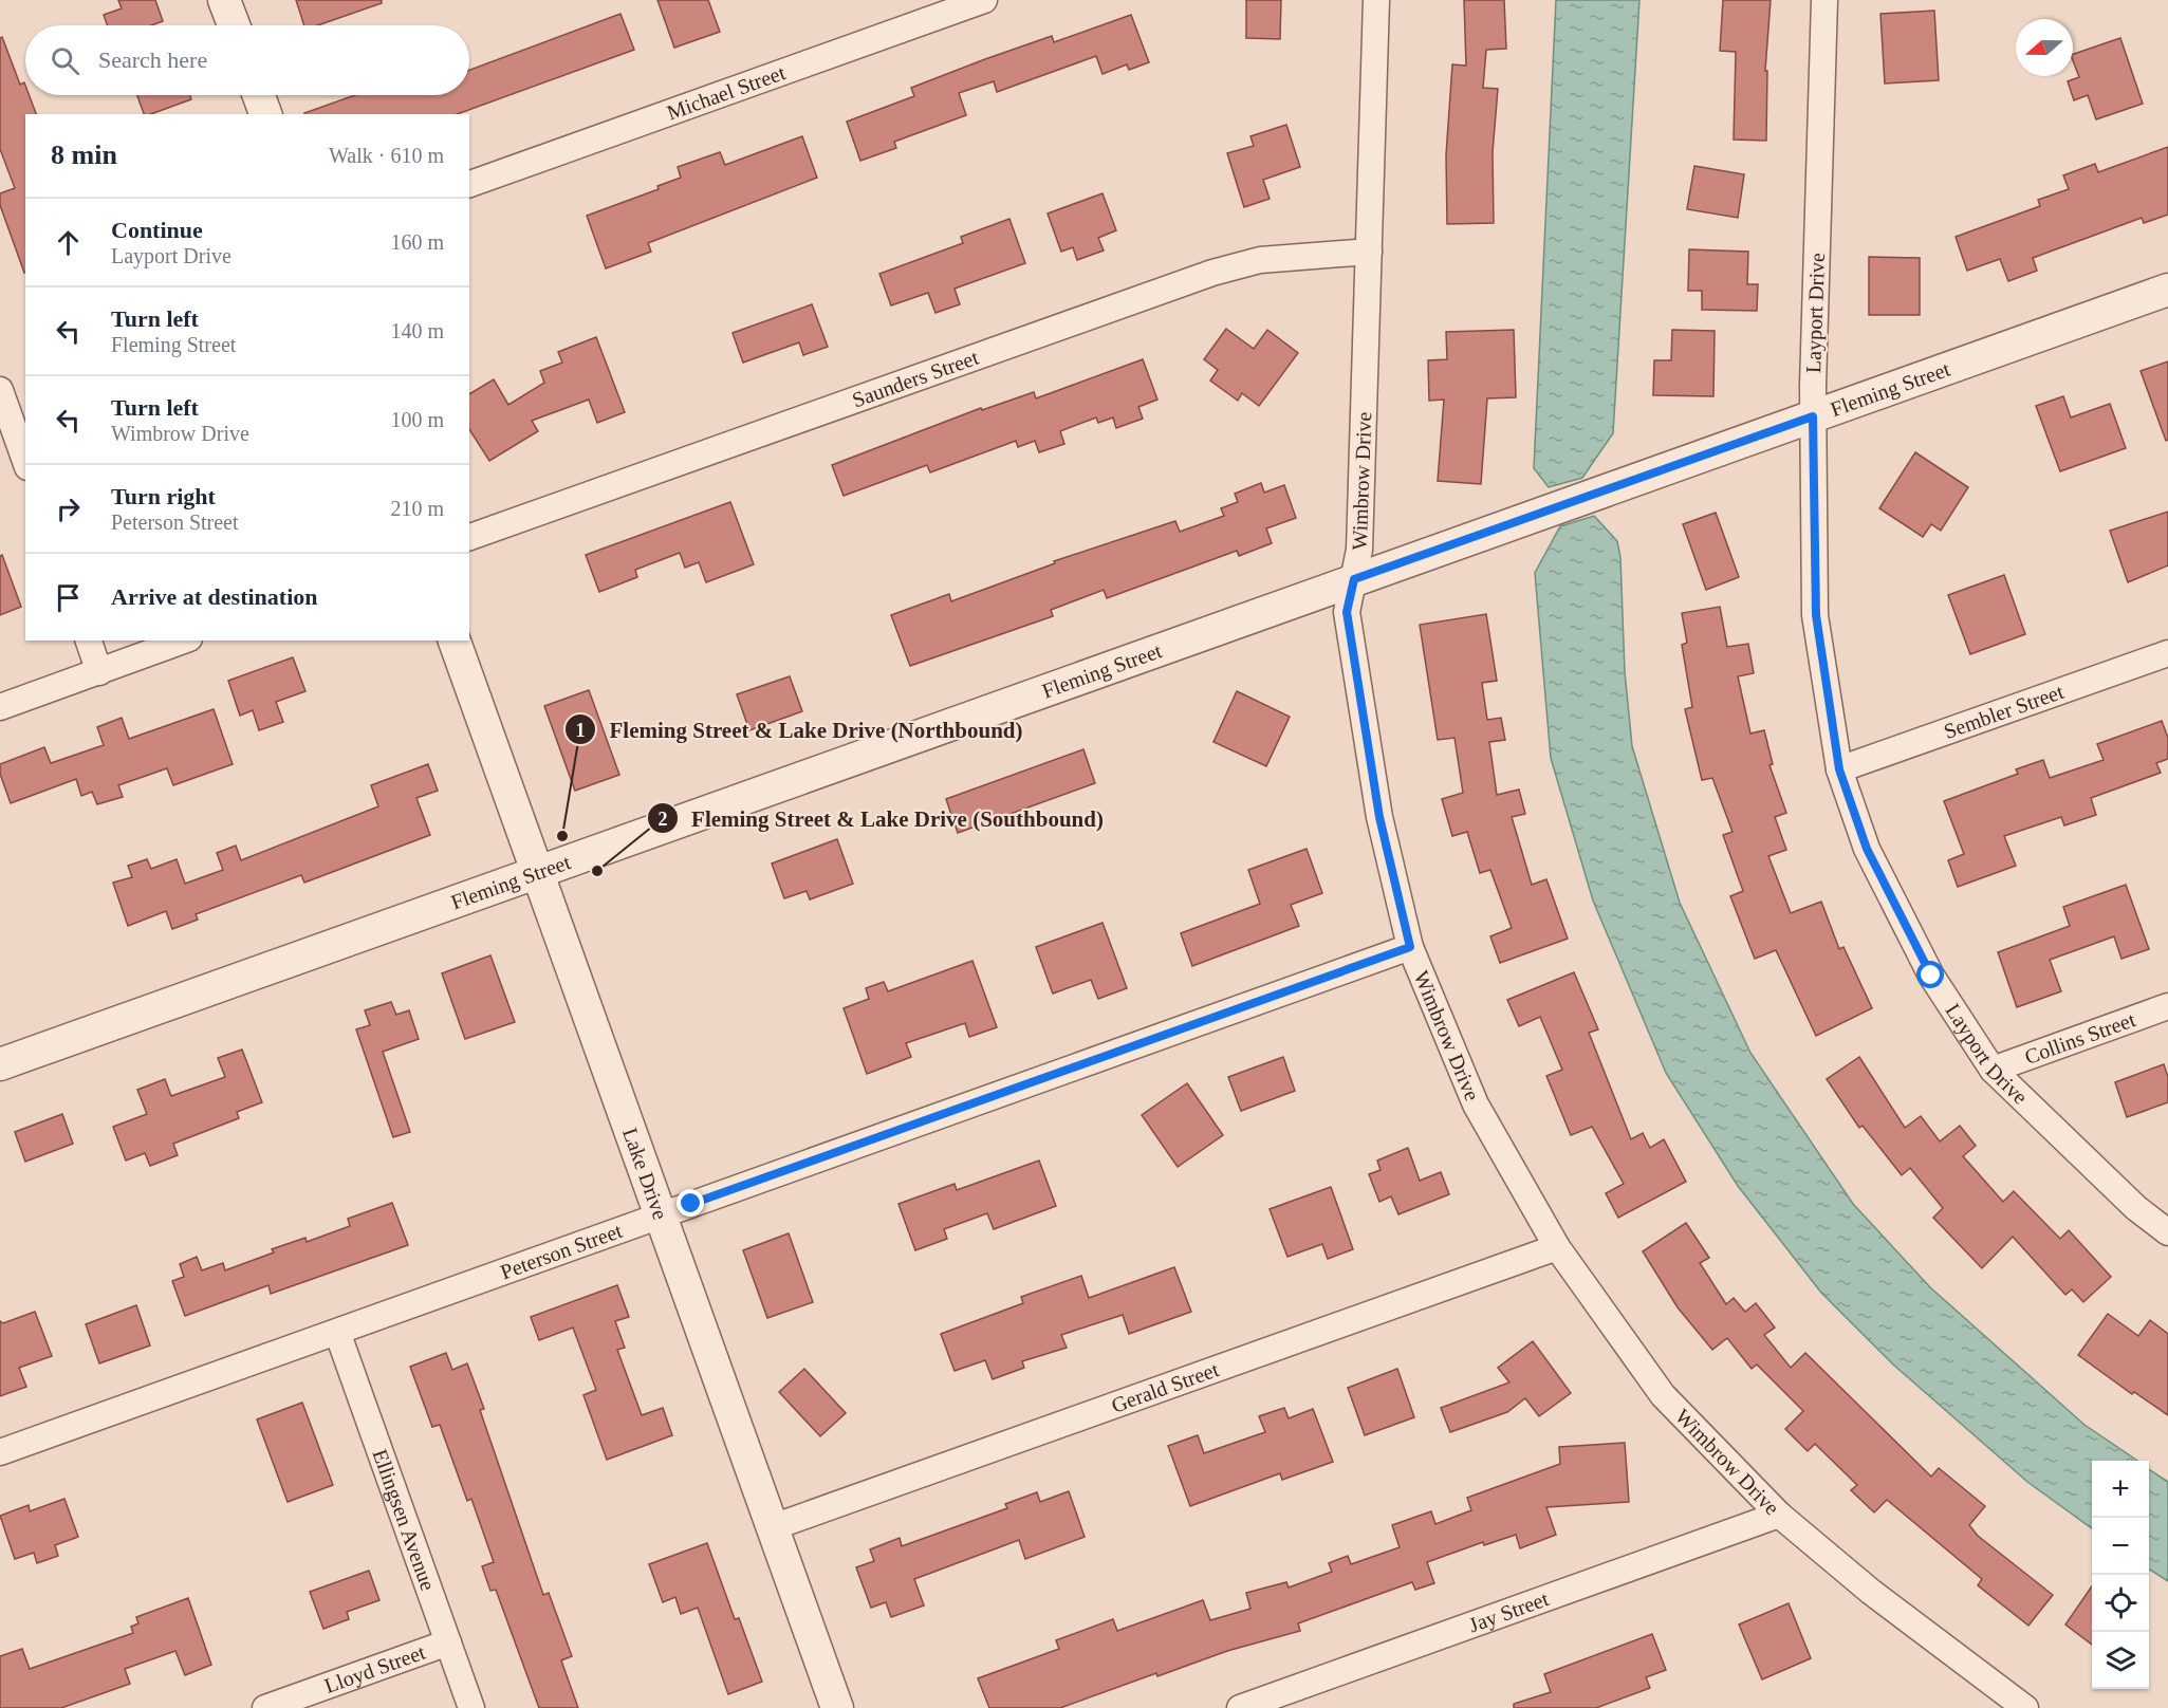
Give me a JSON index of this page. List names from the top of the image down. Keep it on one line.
{"streets":{"street":["Michael Street","Layport Drive","Saunders Street","Fleming Street","Wimbrow Drive","Sembler Street","Collins Street","Lake Drive","Peterson Street","Gerald Street","Ellingsen Avenue","Jay Street","Lloyd Street"]},"crossings":[["Layport Drive","Fleming Street"],["Layport Drive","Sembler Street"],["Layport Drive","Collins Street"],["Saunders Street","Wimbrow Drive"],["Fleming Street","Wimbrow Drive"],["Fleming Street","Lake Drive"],["Wimbrow Drive","Peterson Street"],["Wimbrow Drive","Gerald Street"],["Wimbrow Drive","Jay Street"],["Lake Drive","Peterson Street"],["Lake Drive","Gerald Street"],["Peterson Street","Ellingsen Avenue"],["Ellingsen Avenue","Lloyd Street"]],"places":["Fleming Street & Lake Drive (Northbound)","Fleming Street & Lake Drive (Southbound)"],"north":"left","page":{"search":"Search here","heading":["8 min","Walk · 610 m"],"list":[["Continue","Layport Drive","160 m"],["Turn left","Fleming Street","140 m"],["Turn left","Wimbrow Drive","100 m"],["Turn right","Peterson Street","210 m"],"Arrive at destination"],"map_buttons":["+","−"]}}
